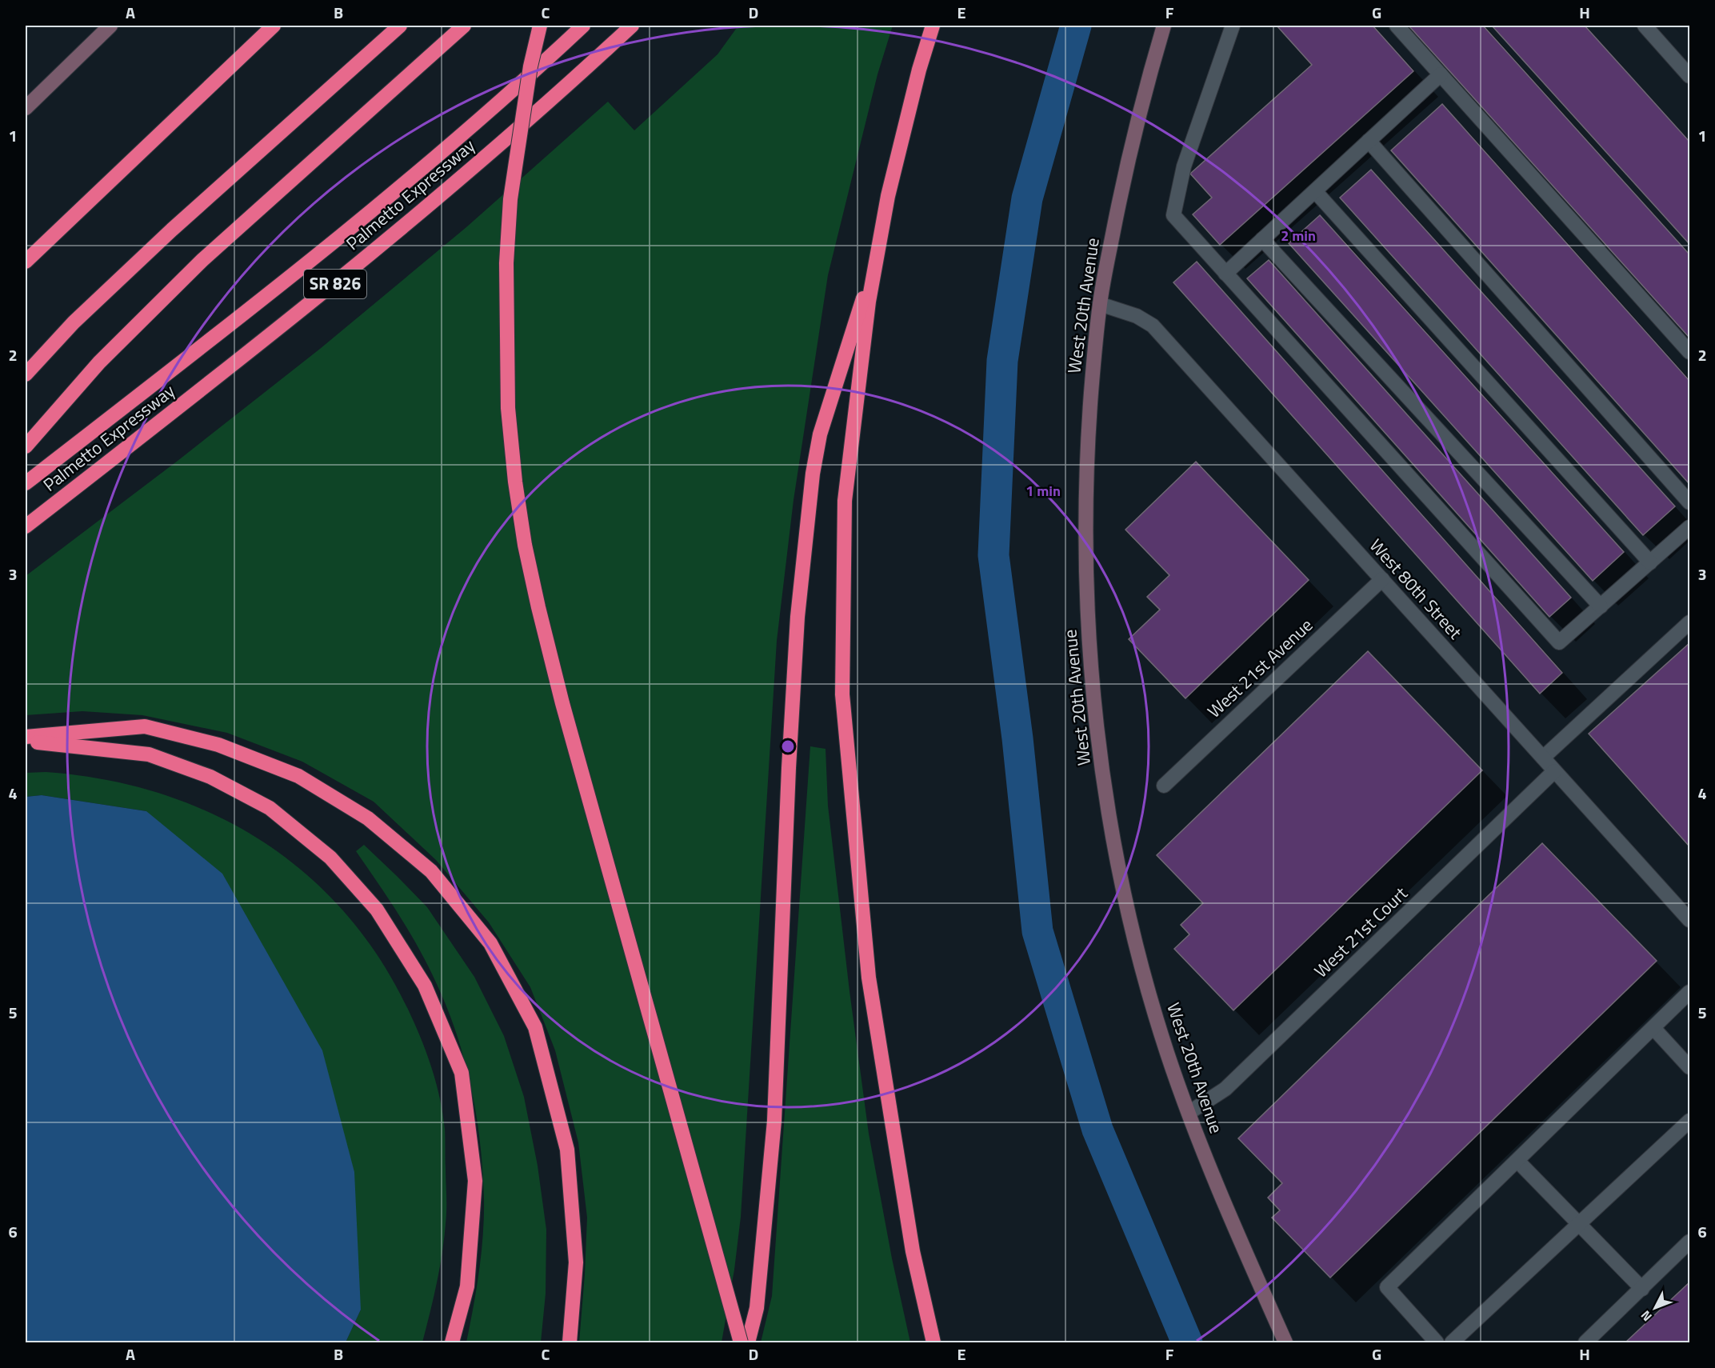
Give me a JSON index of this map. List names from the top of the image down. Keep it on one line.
{"streets":{"highway":["Palmetto Expressway","SR 826"],"street":["West 20th Avenue","West 80th Street","West 21st Avenue","West 21st Court"]},"crossings":[["West 20th Avenue","West 80th Street"],["West 20th Avenue","West 21st Court"],["West 80th Street","West 21st Avenue"],["West 80th Street","West 21st Court"]],"north":"bottom left","grid":{"columns":["A","B","C","D","E","F","G","H"],"rows":["1","2","3","4","5","6"]},"rings":["2 min","1 min"]}
